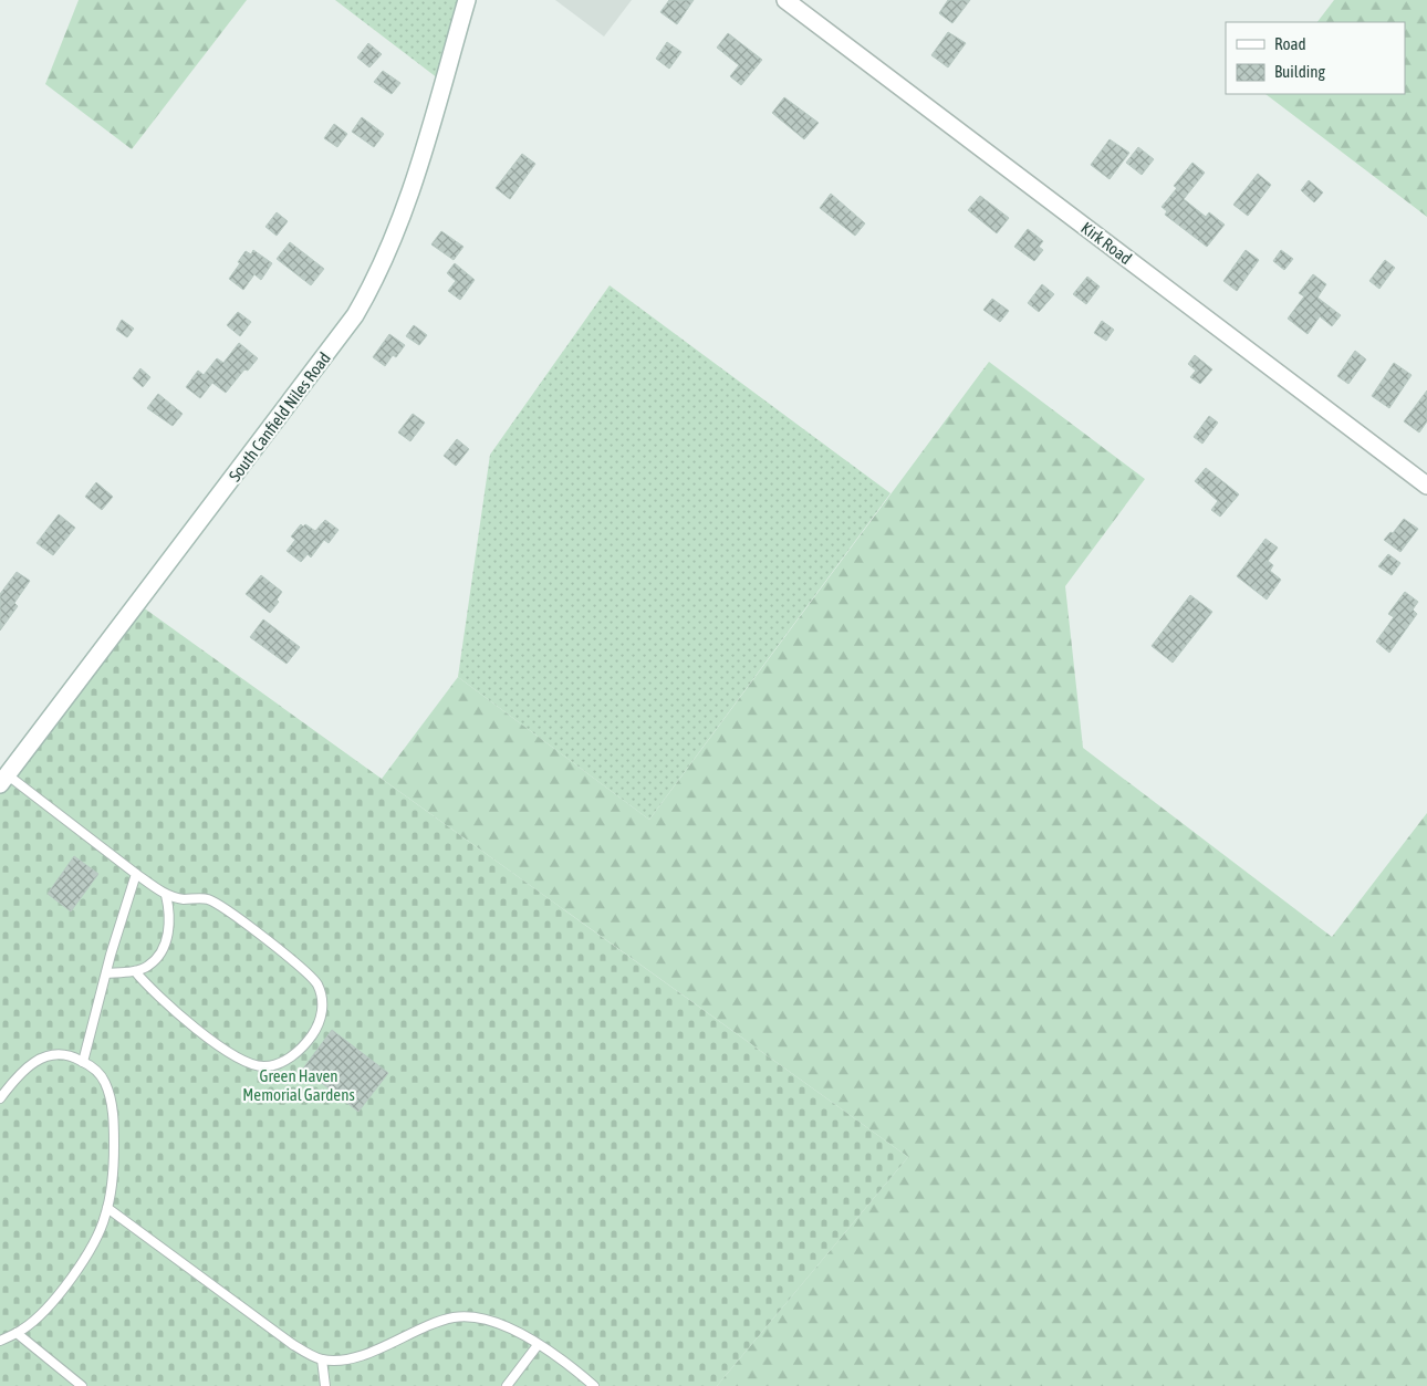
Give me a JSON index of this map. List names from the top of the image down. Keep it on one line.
{"streets":{"main road":["Kirk Road","South Canfield Niles Road"]},"parks":["Green Haven Memorial Gardens"],"legend":["Road","Building"]}
